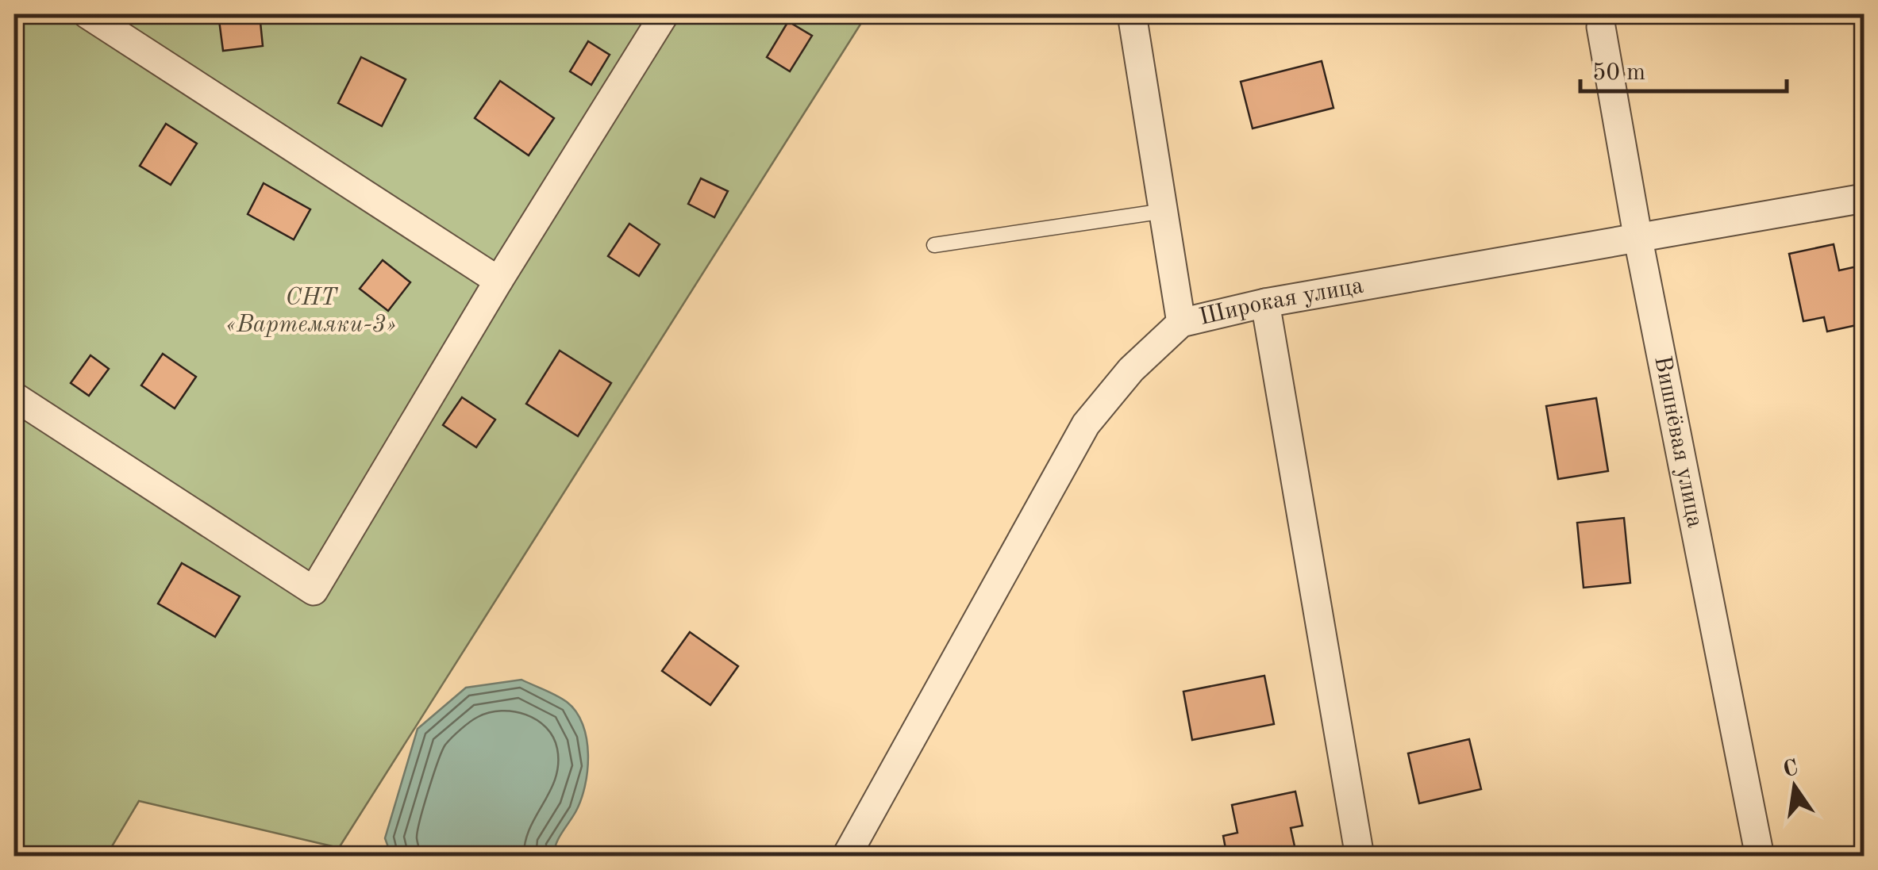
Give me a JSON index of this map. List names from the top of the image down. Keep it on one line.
{"streets":{"street":["Широкая улица","Вишнёвая улица"]},"crossings":[["Широкая улица","Вишнёвая улица"]],"parks":["СНТ «Вартемяки-3»"],"scale_bar":"50 m","north":"top"}
